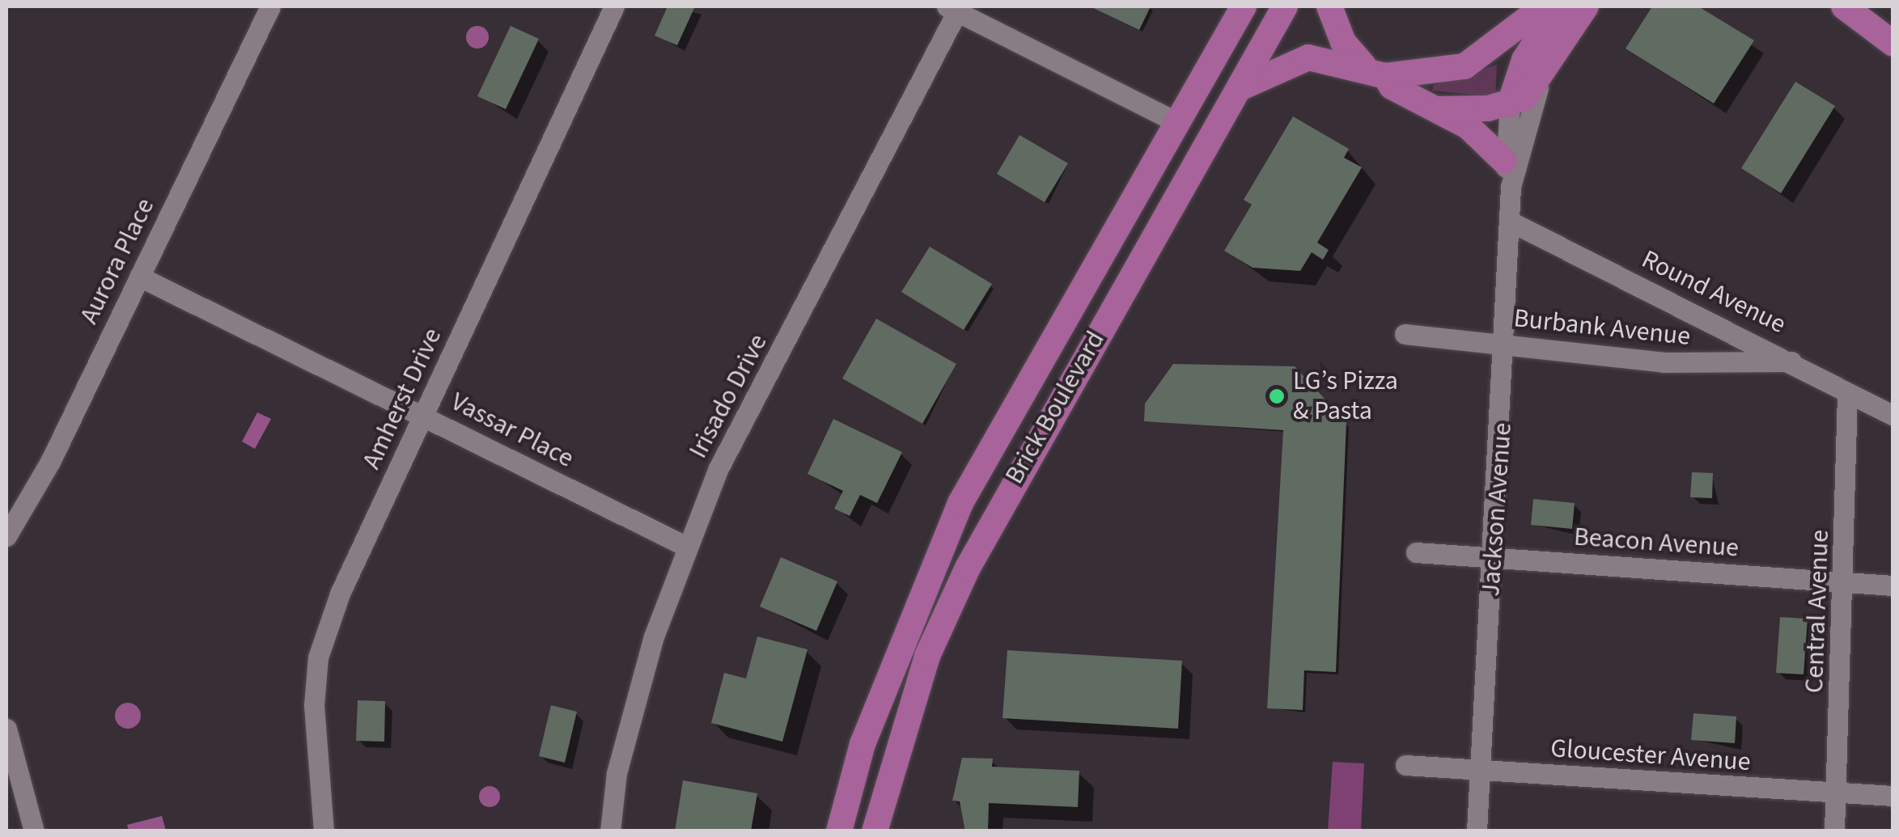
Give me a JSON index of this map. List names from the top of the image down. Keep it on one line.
{"streets":{"main road":["Brick Boulevard","Jackson Avenue"],"street":["Aurora Place","Round Avenue","Burbank Avenue","Irisado Drive","Amherst Drive","Vassar Place","Beacon Avenue","Central Avenue","Gloucester Avenue"]},"crossings":[["Aurora Place","Vassar Place"],["Round Avenue","Burbank Avenue"],["Round Avenue","Jackson Avenue"],["Round Avenue","Central Avenue"],["Burbank Avenue","Jackson Avenue"],["Irisado Drive","Vassar Place"],["Amherst Drive","Vassar Place"],["Jackson Avenue","Beacon Avenue"],["Jackson Avenue","Gloucester Avenue"],["Beacon Avenue","Central Avenue"],["Central Avenue","Gloucester Avenue"]],"places":["LG’s Pizza & Pasta"]}
